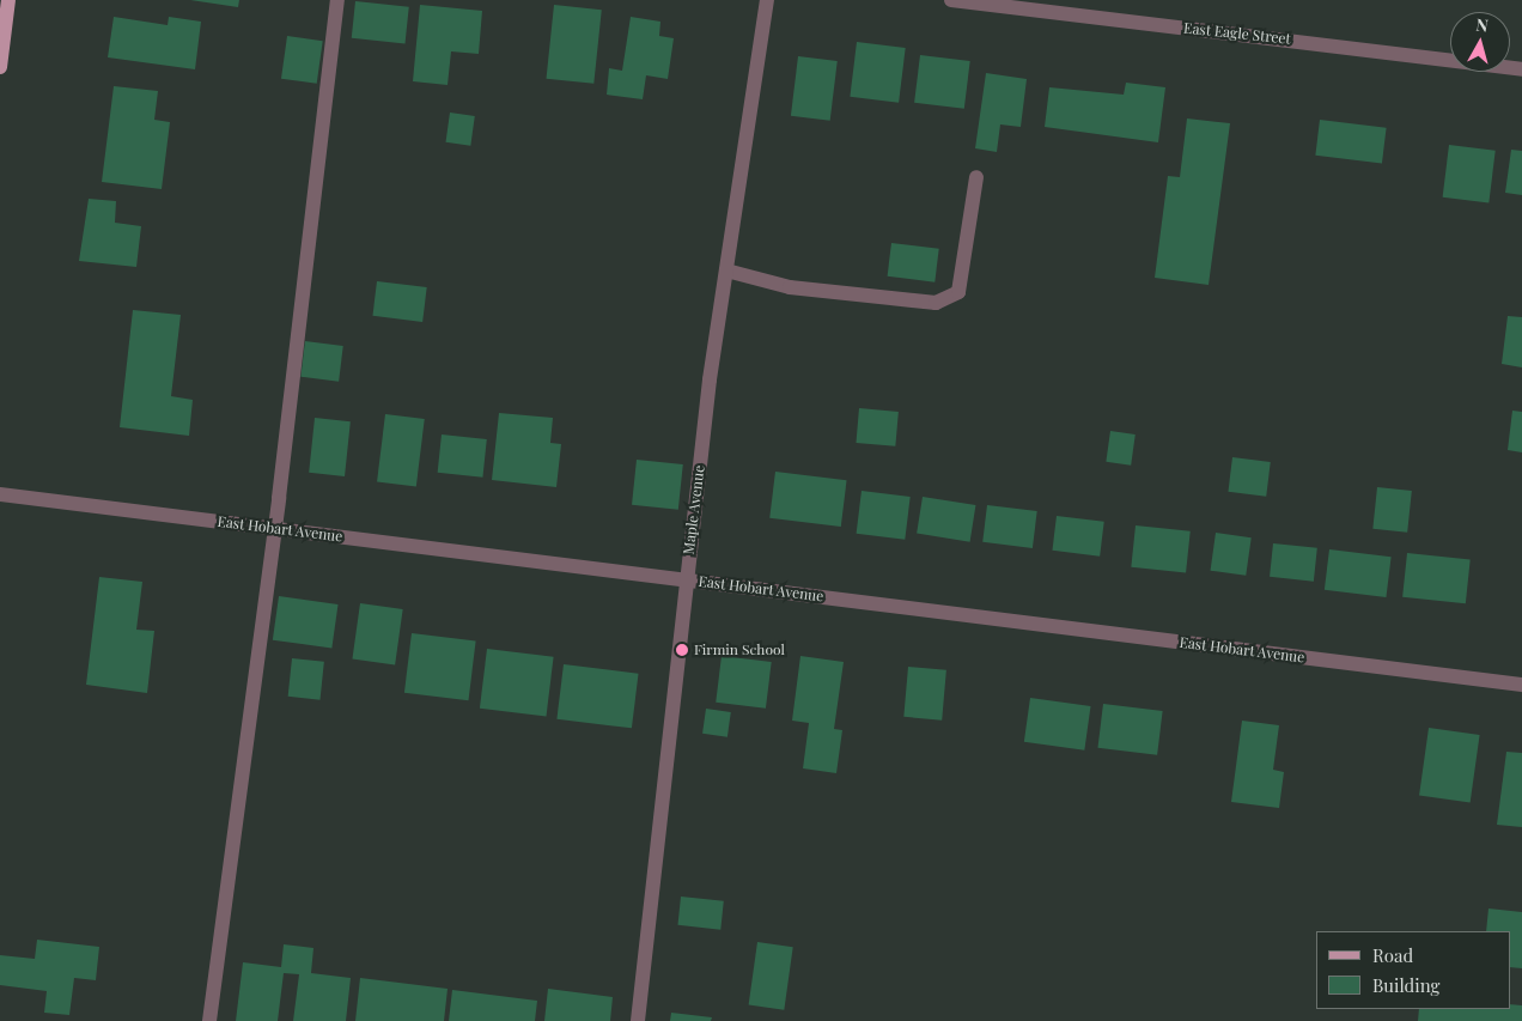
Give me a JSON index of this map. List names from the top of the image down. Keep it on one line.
{"streets":{"street":["East Eagle Street","Maple Avenue","East Hobart Avenue"]},"crossings":[["Maple Avenue","East Hobart Avenue"]],"places":["Firmin School"],"legend":["Road","Building"],"north":"top"}
